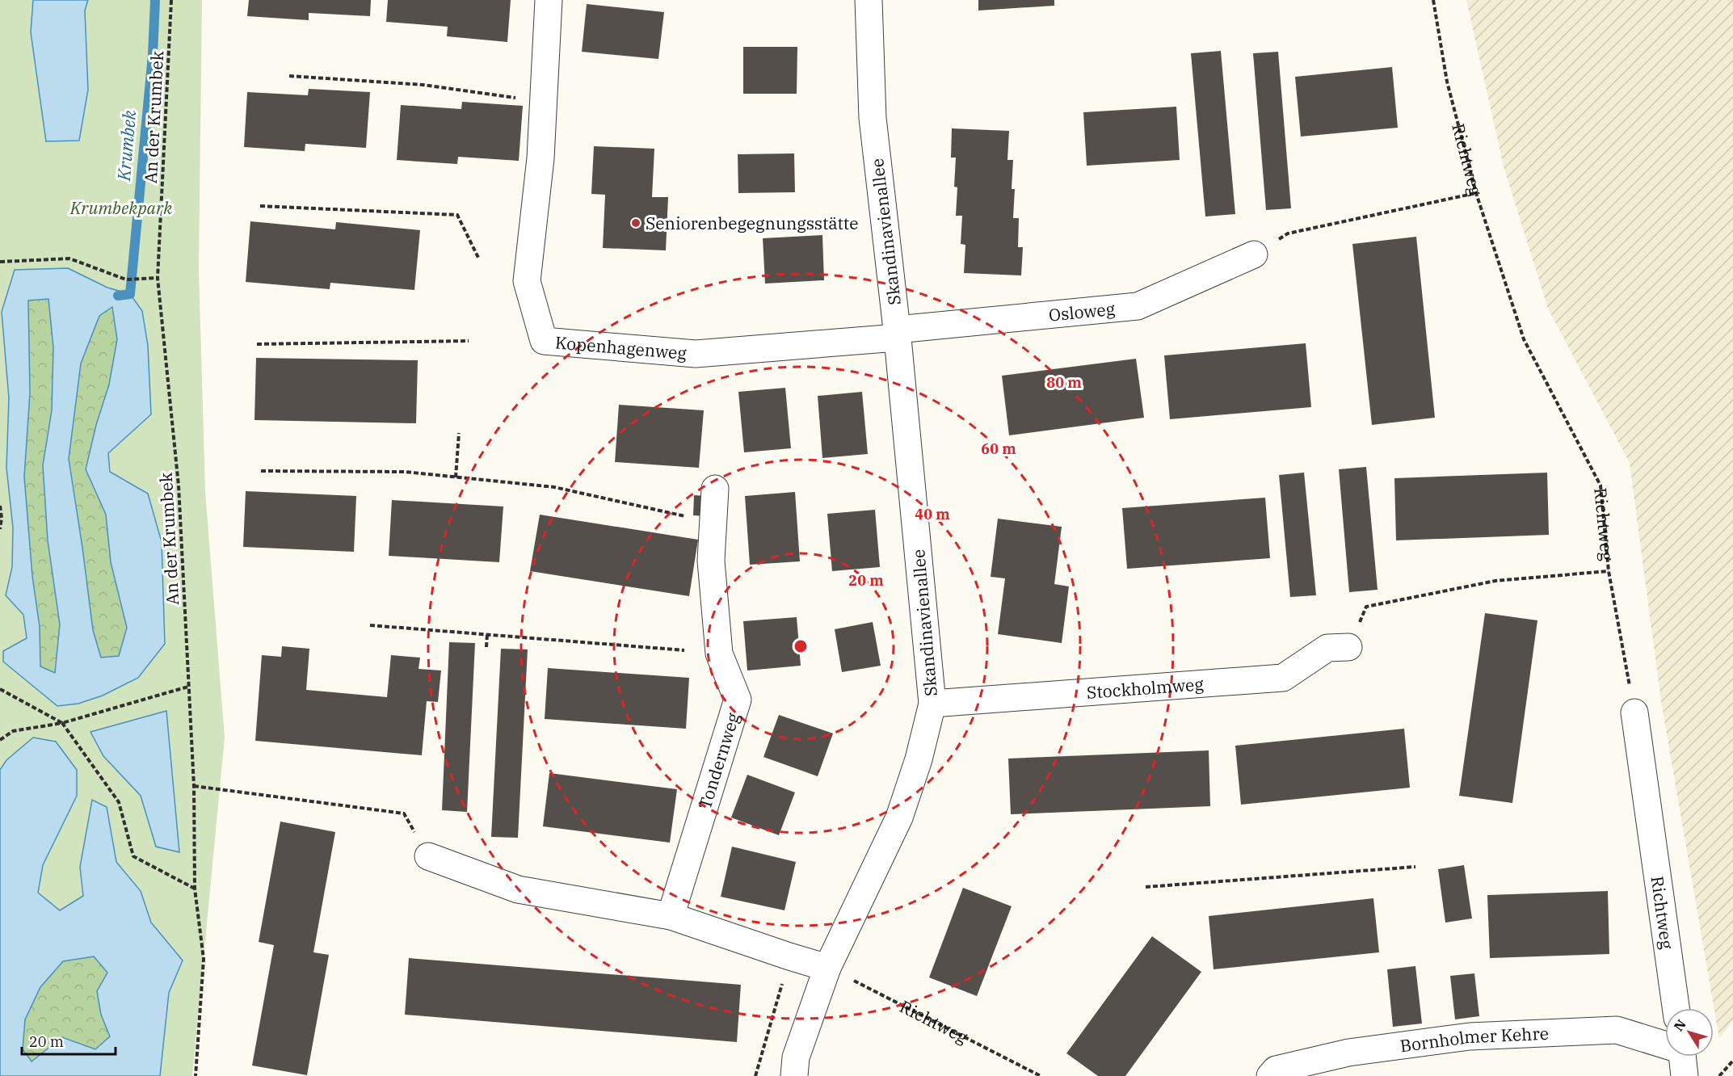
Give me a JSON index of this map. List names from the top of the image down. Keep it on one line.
{"streets":{"street":["Richtweg","Skandinavienallee","Osloweg","Kopenhagenweg","Stockholmweg","Tondernweg","Bornholmer Kehre"],"path":["An der Krumbek"]},"crossings":[["Richtweg","Skandinavienallee"],["Skandinavienallee","Osloweg"],["Skandinavienallee","Kopenhagenweg"],["Skandinavienallee","Stockholmweg"],["Osloweg","Kopenhagenweg"]],"water":["Krumbek"],"parks":["Krumbekpark"],"places":["Seniorenbegegnungsstätte"],"scale_bar":"20 m","north":"top left","rings":["80 m","60 m","40 m","20 m"]}
